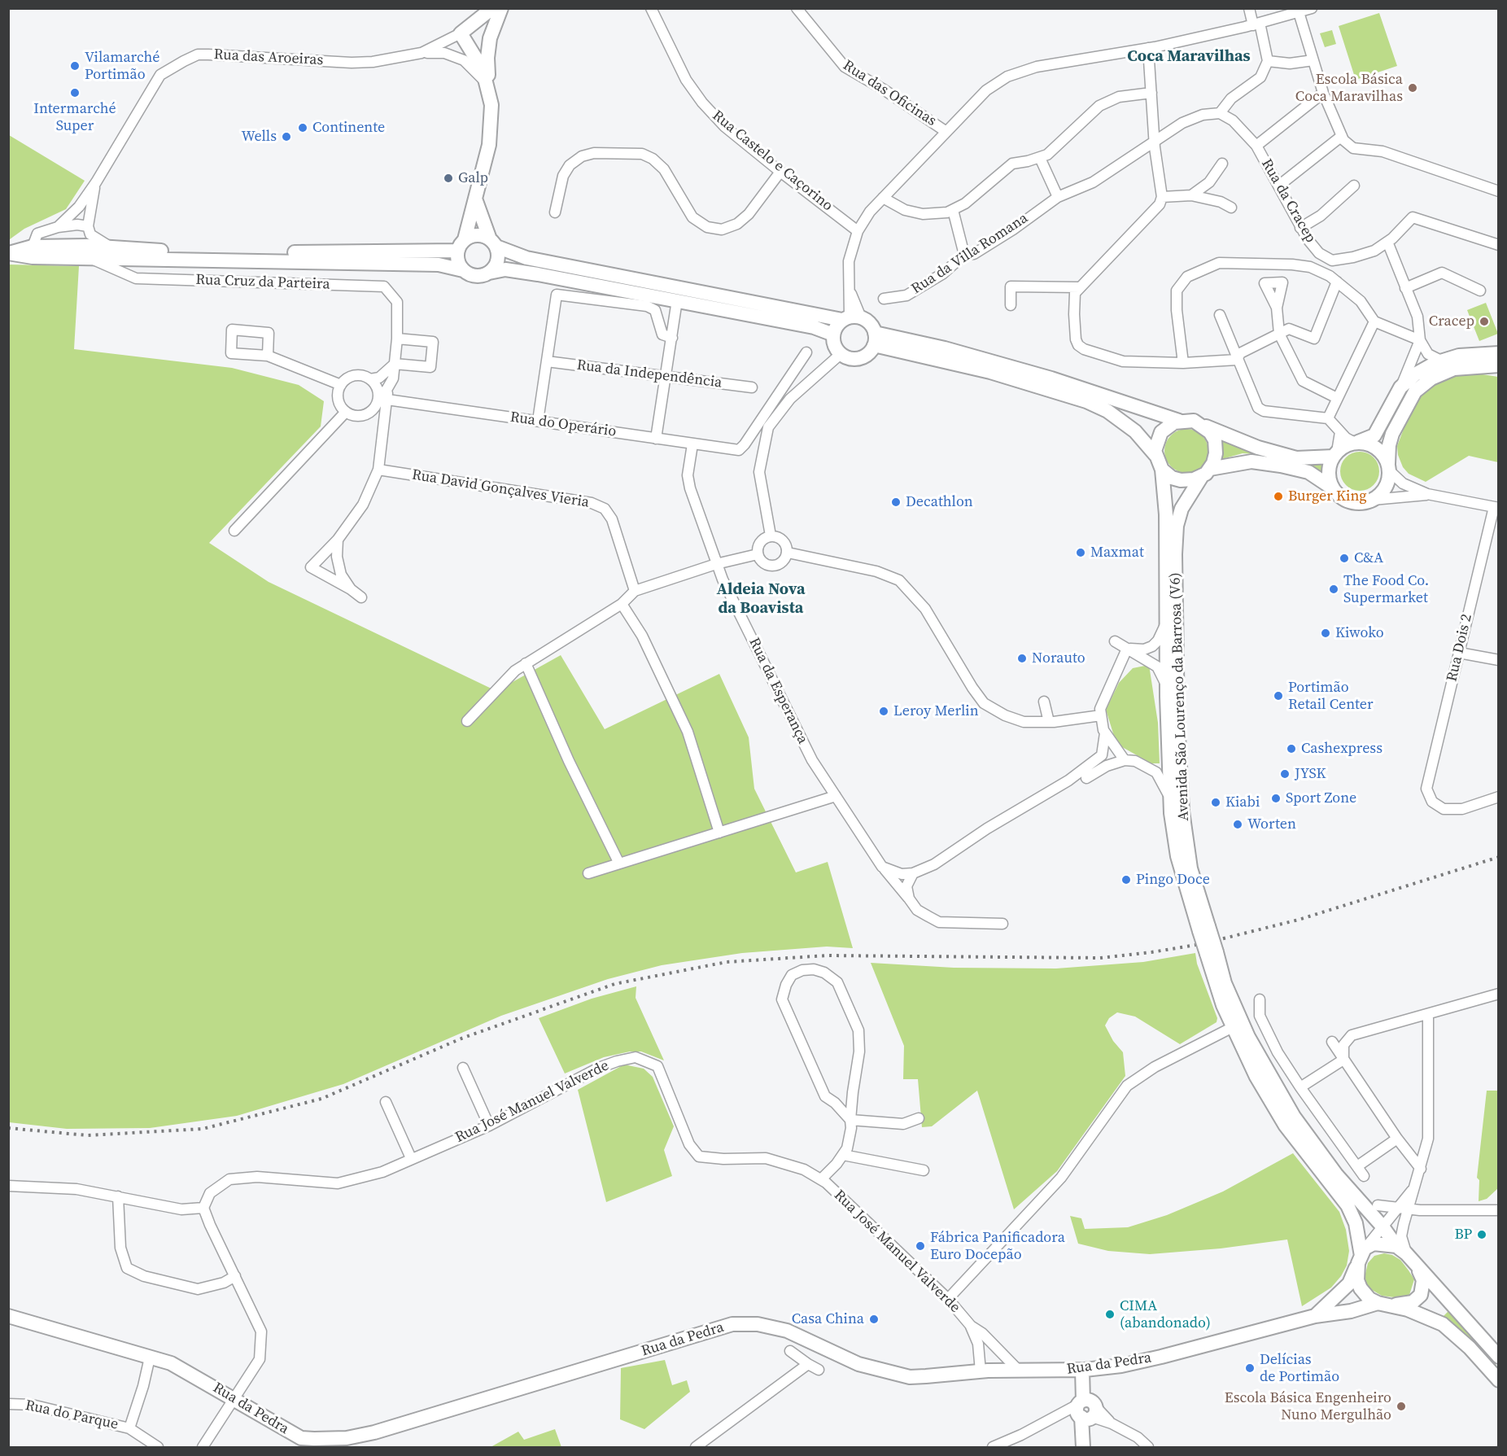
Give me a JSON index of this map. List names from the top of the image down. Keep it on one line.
{"streets":{"main road":["Rua das Aroeiras","Avenida São Lourenço da Barrosa (V6)","Rua da Pedra"],"street":["Rua das Oficinas","Rua Castelo e Caçorino","Rua da Cracep","Rua da Villa Romana","Rua Cruz da Parteira","Rua da Independência","Rua do Operário","Rua David Gonçalves Vieria","Rua Dois 2","Rua da Esperança","Rua José Manuel Valverde","Rua do Parque"]},"crossings":[["Rua das Aroeiras","Rua Cruz da Parteira"],["Rua da Cracep","Rua da Villa Romana"],["Rua Cruz da Parteira","Rua do Operário"],["Rua do Operário","Rua da Esperança"],["Avenida São Lourenço da Barrosa (V6)","Rua da Pedra"]],"districts":["Coca Maravilhas","Aldeia Nova da Boavista"],"places":["Vilamarché Portimão","Escola Básica Coca Maravilhas","Intermarché Super","Continente","Wells","Galp","Cracep","Burger King","Decathlon","Maxmat","C&A","The Food Co. Supermarket","Kiwoko","Norauto","Portimão Retail Center","Leroy Merlin","Cashexpress","JYSK","Sport Zone","Kiabi","Worten","Pingo Doce","BP","Fábrica Panificadora Euro Docepão","CIMA (abandonado)","Casa China","Delícias de Portimão","Escola Básica Engenheiro Nuno Mergulhão"]}
